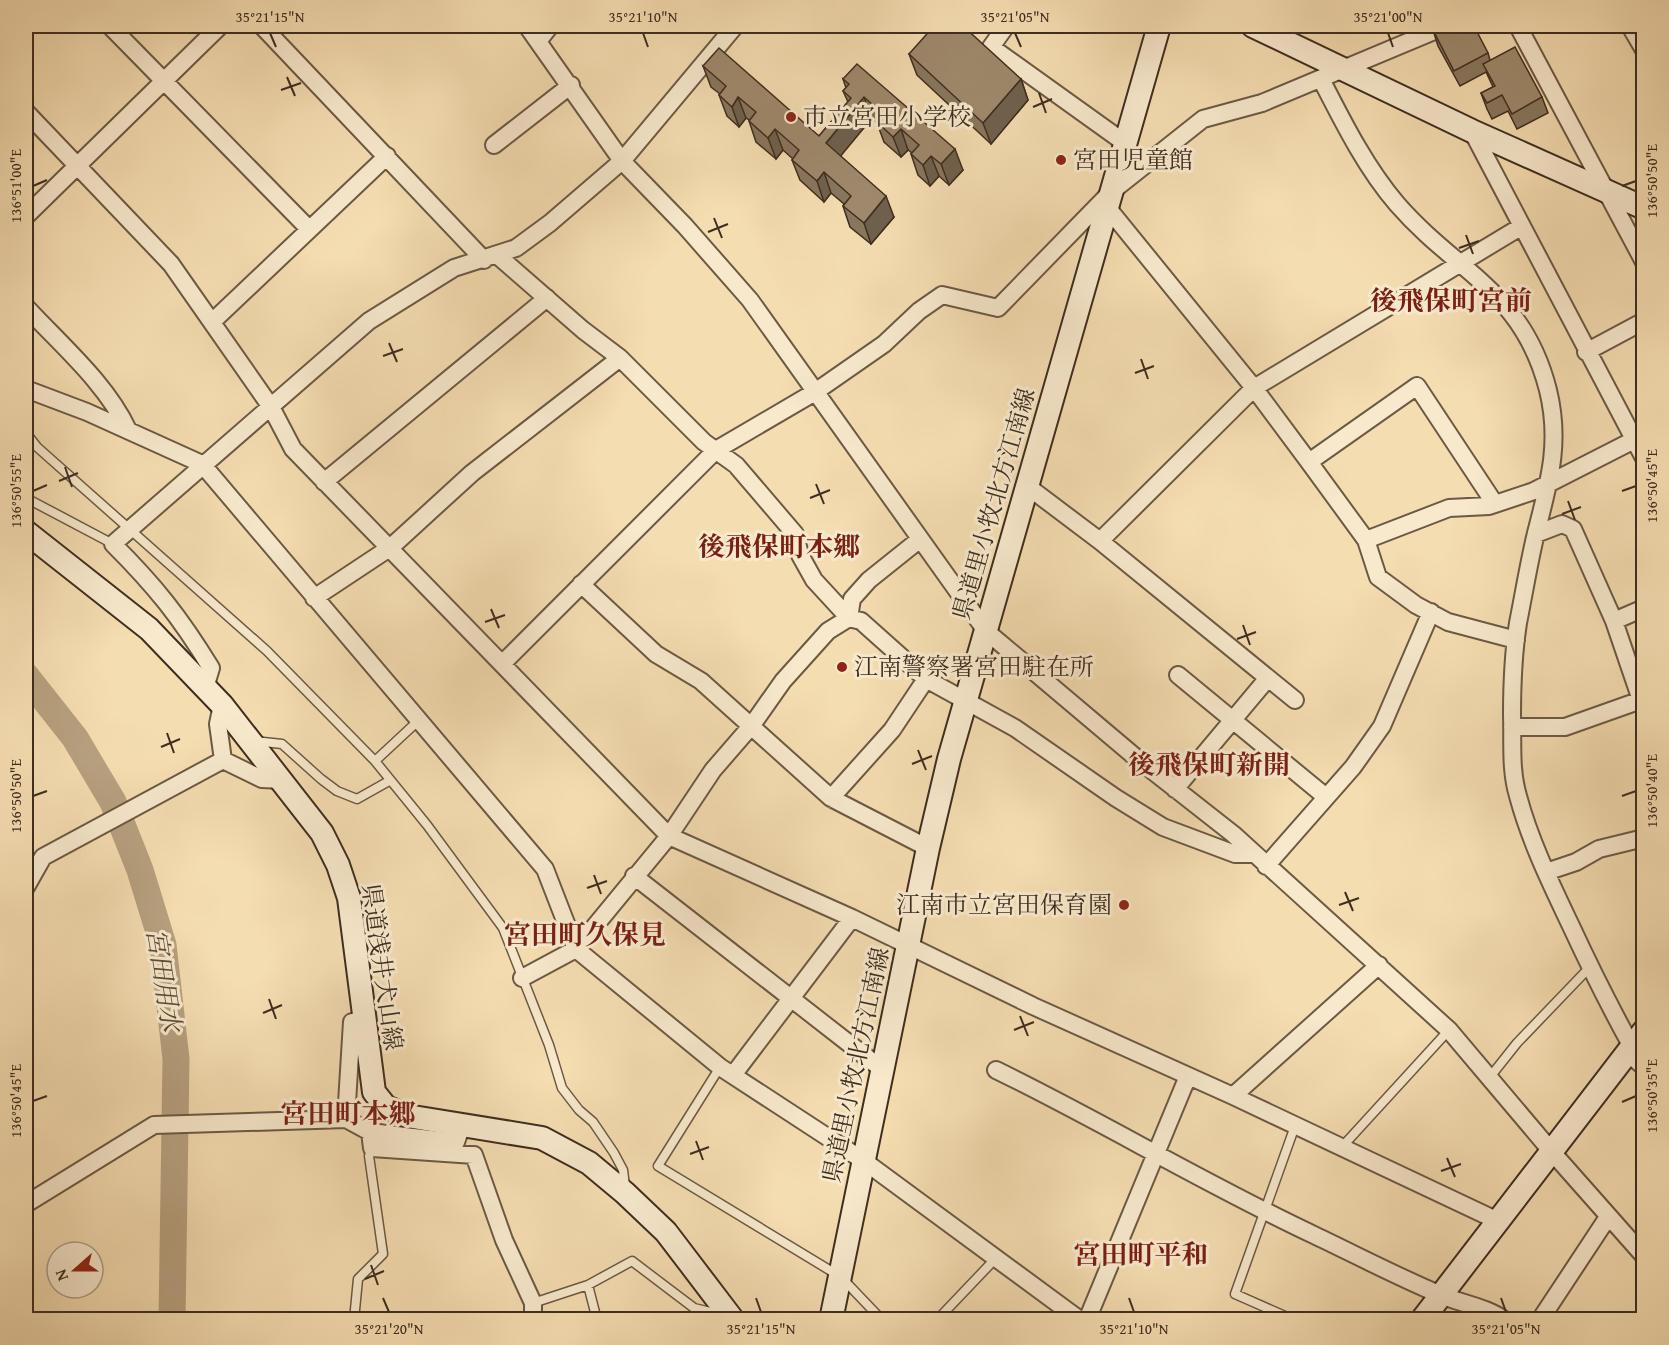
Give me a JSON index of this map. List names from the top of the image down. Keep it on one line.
{"streets":{"main road":["県道里小牧北方江南線","県道浅井犬山線"]},"districts":["後飛保町宮前","後飛保町本郷","後飛保町新開","宮田町久保見","宮田町本郷","宮田町平和"],"water":["宮田用水"],"places":["市立宮田小学校","宮田児童館","江南警察署宮田駐在所","江南市立宮田保育園"],"north":"left","coordinates":["35°21'15\"N","35°21'10\"N","35°21'05\"N","35°21'00\"N","136°50'50\"E","136°51'00\"E","136°50'45\"E","136°50'55\"E","136°50'40\"E","136°50'35\"E","35°21'20\"N"]}
